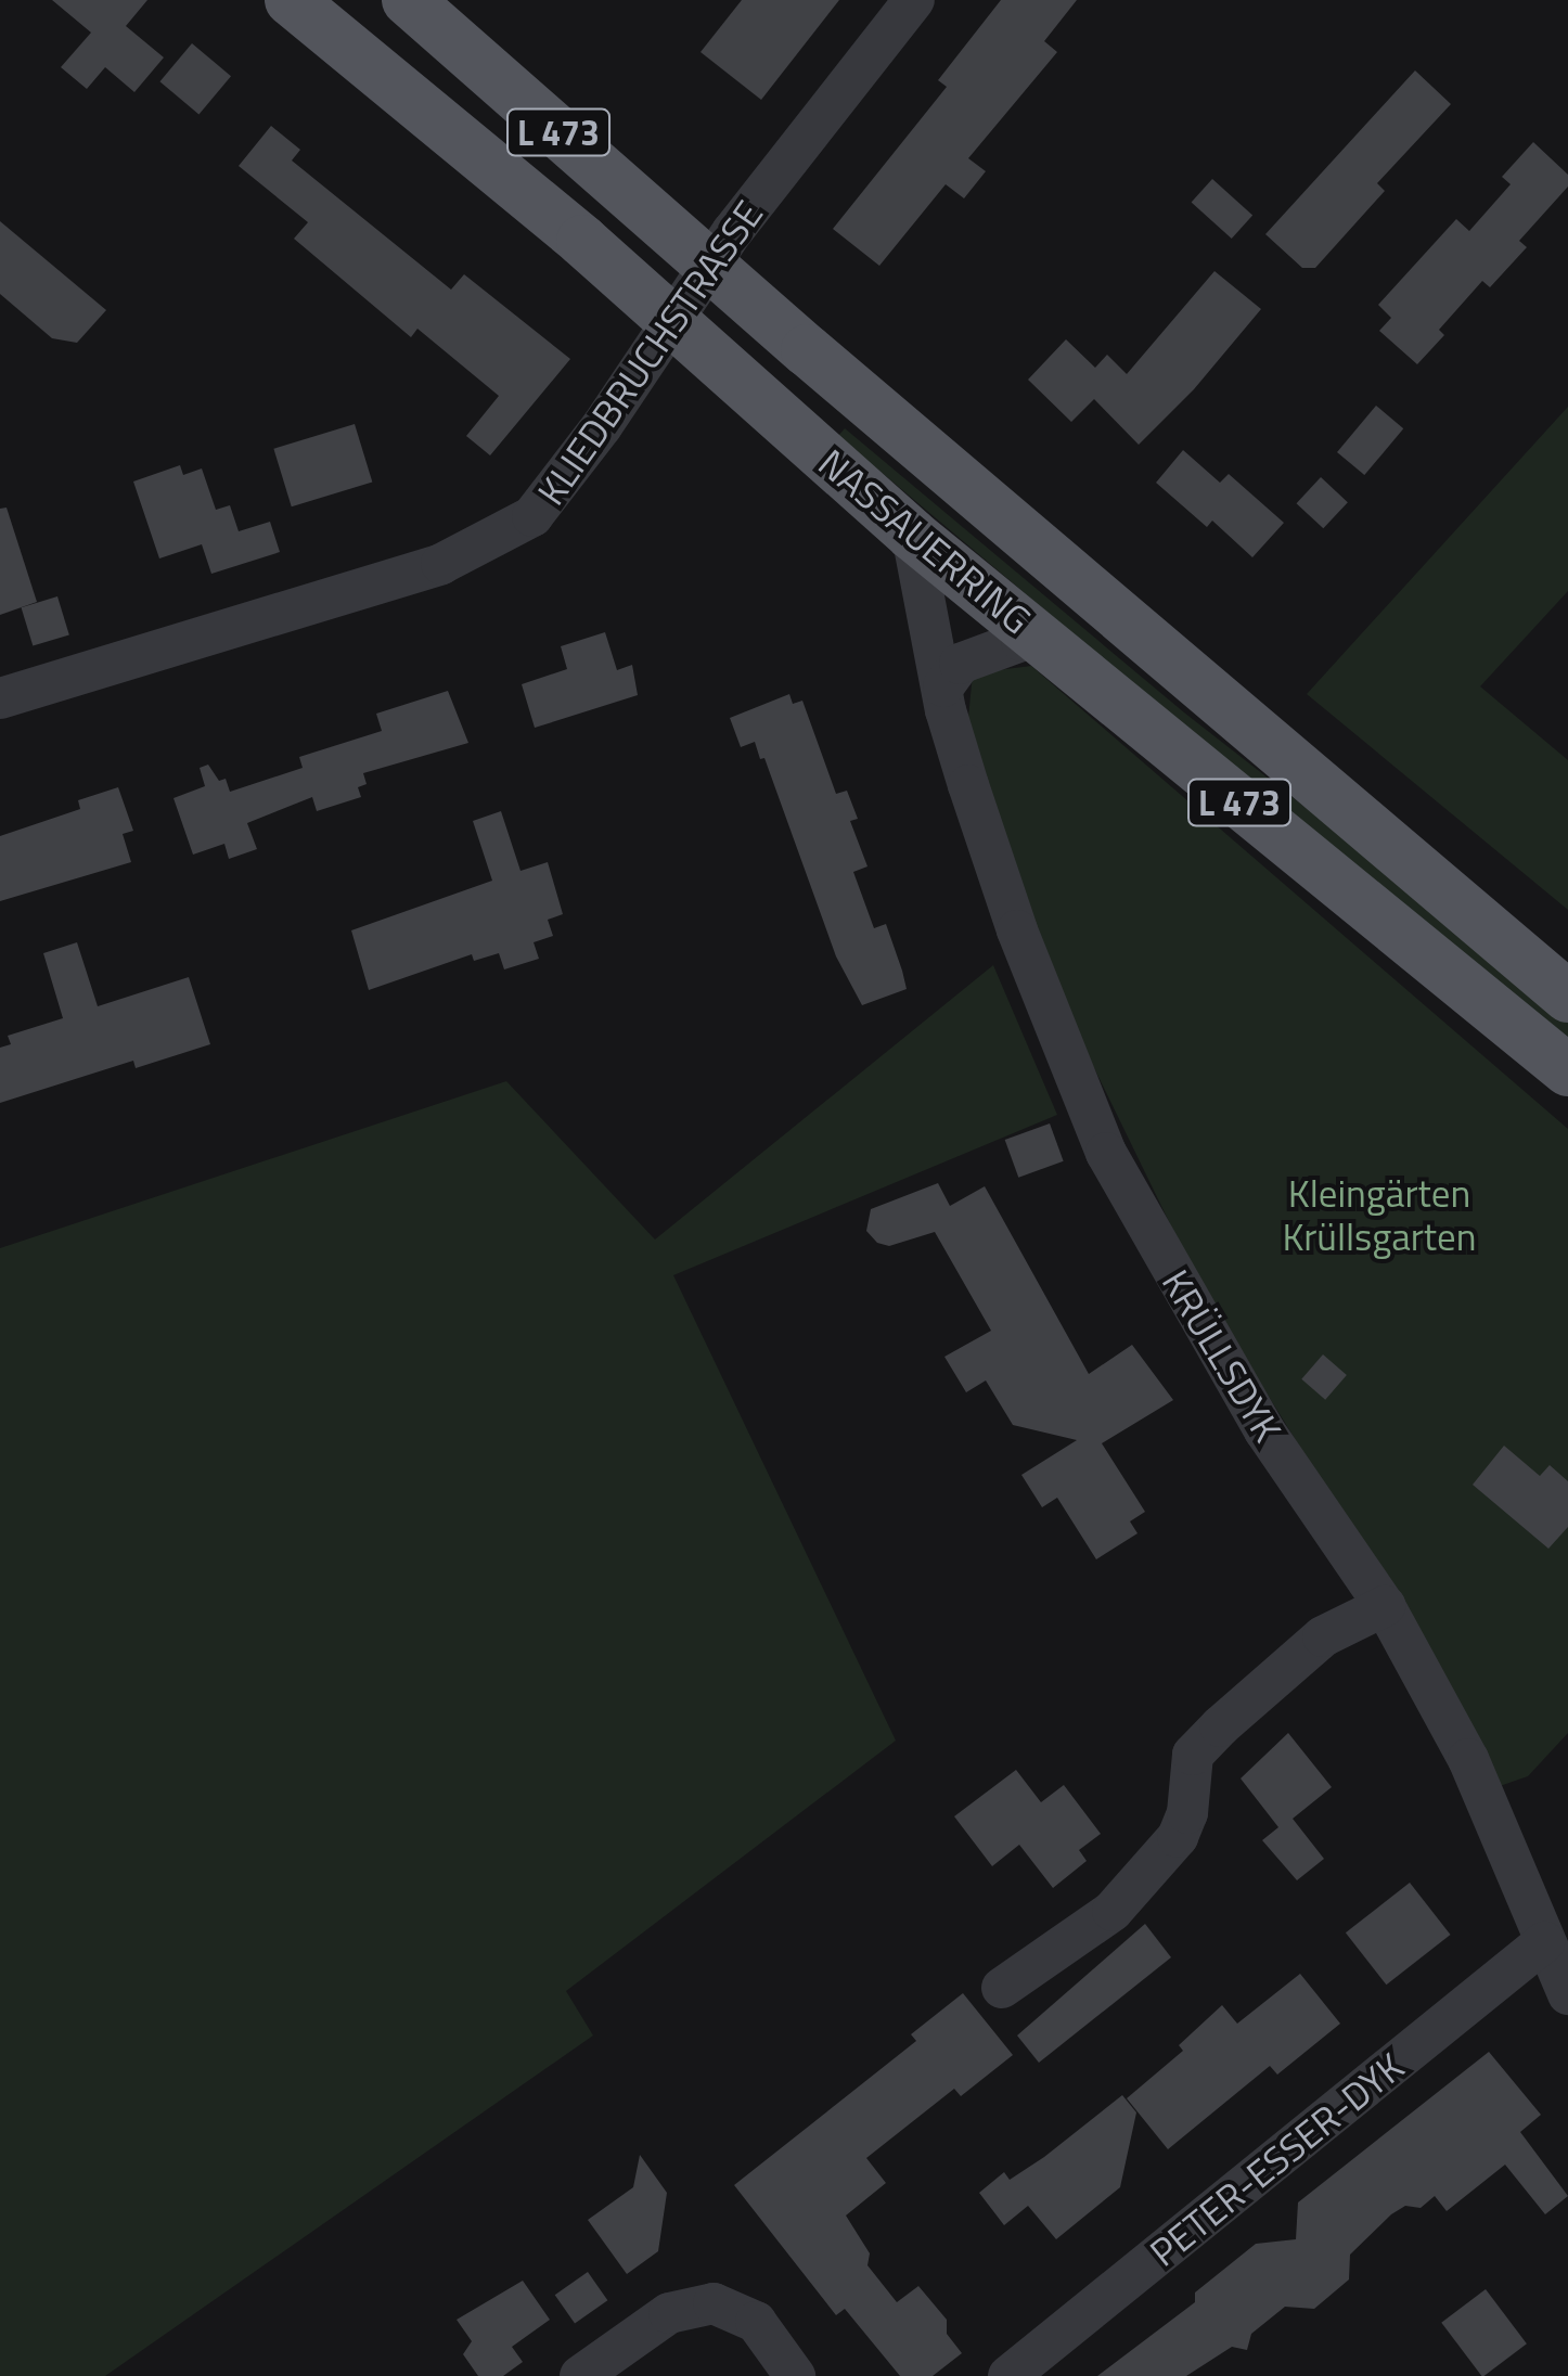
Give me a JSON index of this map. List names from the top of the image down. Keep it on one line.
{"streets":{"main road":["L 473","NASSAUERRING"],"street":["KLIEDBRUCHSTRASSE","KRÜLLSDYK","PETER-ESSER-DYK"]},"crossings":[["KLIEDBRUCHSTRASSE","NASSAUERRING"],["NASSAUERRING","KRÜLLSDYK"],["KRÜLLSDYK","PETER-ESSER-DYK"]],"parks":["Kleingärten Krüllsgarten"]}
